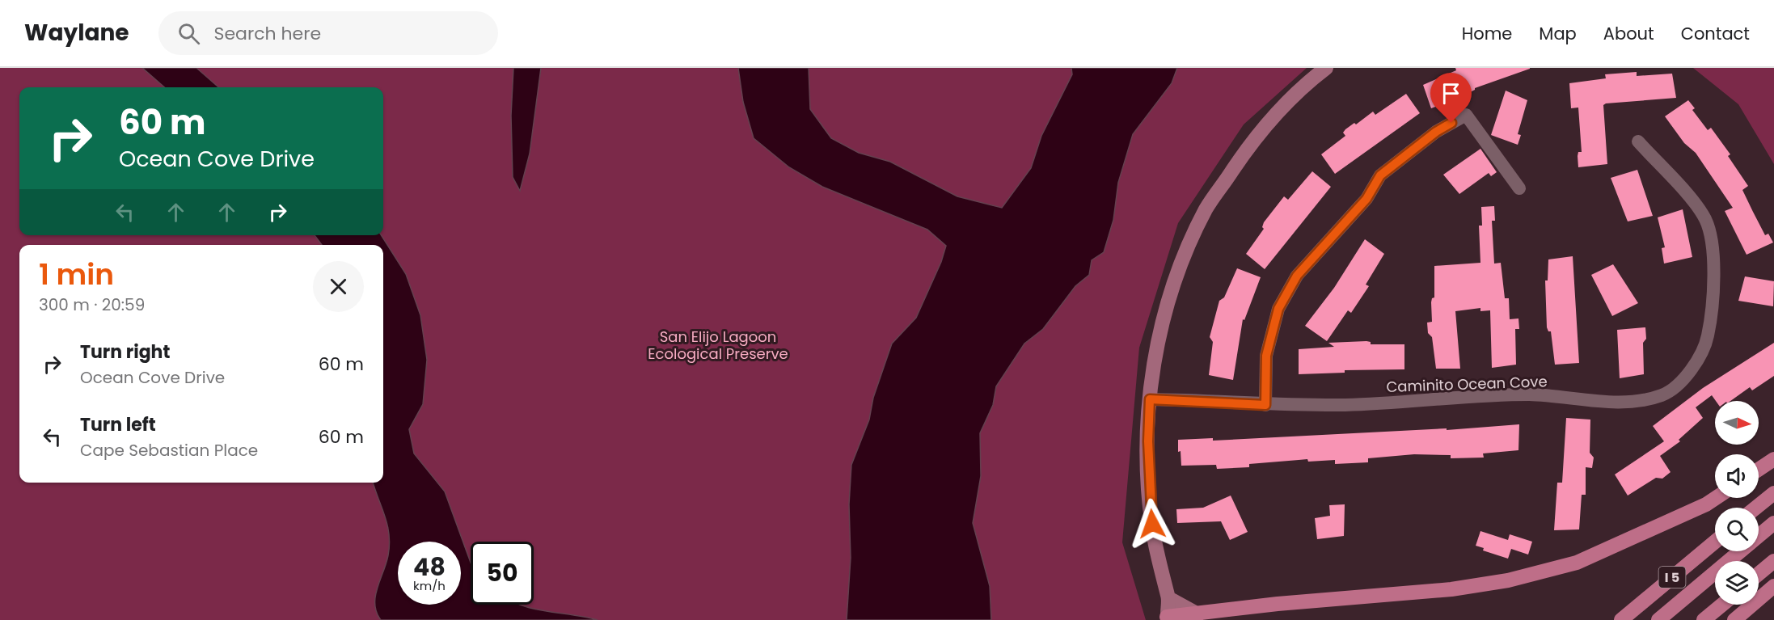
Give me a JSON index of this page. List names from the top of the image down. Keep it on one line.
{"streets":{"highway":["I 5"],"street":["Caminito Ocean Cove"]},"parks":["San Elijo Lagoon Ecological Preserve"],"north":"right","page":{"header":"Waylane","search":"Search here","nav":["Home","Map","About","Contact"],"turn":["60 m","Ocean Cove Drive"],"heading":["1 min","300 m · 20:59"],"list":[{"name":"Turn right","note":"Ocean Cove Drive","value":"60 m"},{"name":"Turn left","note":"Cape Sebastian Place","value":"60 m"}],"speed":"48 km/h","limit":"50"}}
